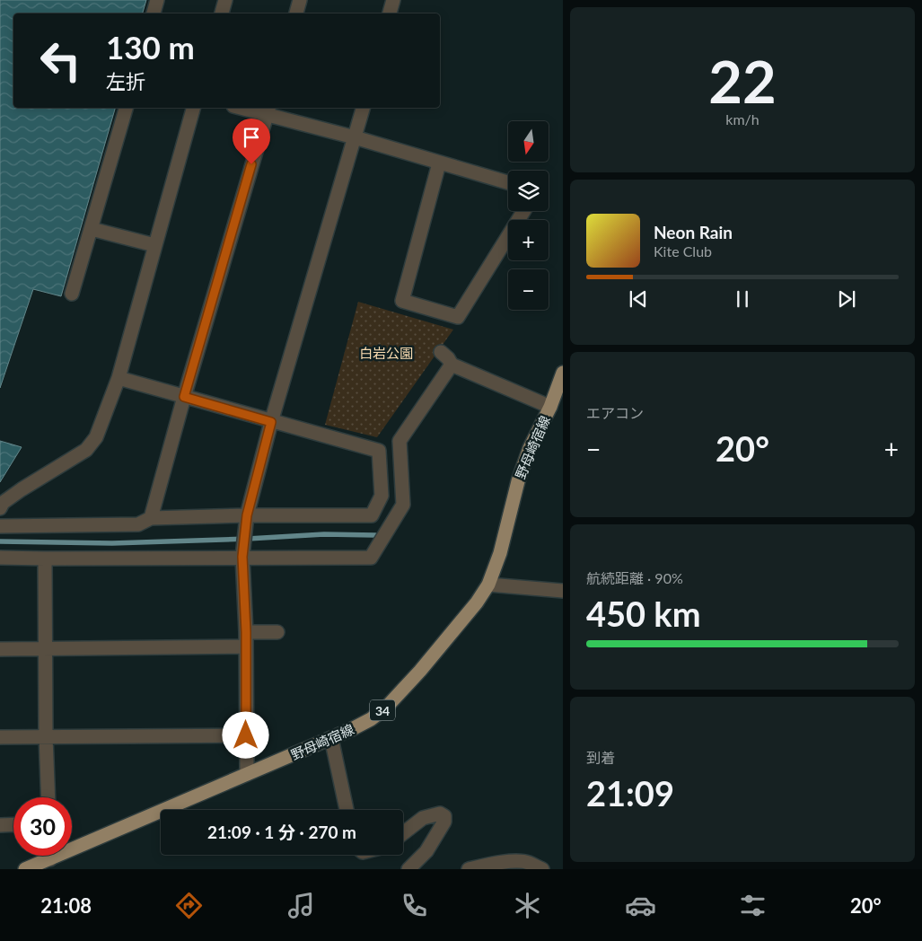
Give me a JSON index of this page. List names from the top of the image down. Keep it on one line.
{"streets":{"main road":["野母崎宿線","34"]},"parks":["白岩公園"],"north":"bottom","page":{"tile":[["22","km/h"],"エアコン",["航続距離 · 90%","450 km"],["到着","21:09"]],"turn":["130 m","左折"],"map_buttons":["+","−"],"song":["Neon Rain","Kite Club"],"heat":["−","20°","+"],"limit":"30","trip":"21:09 · 1 分 · 270 m","tabs":["21:08","20°"]}}
